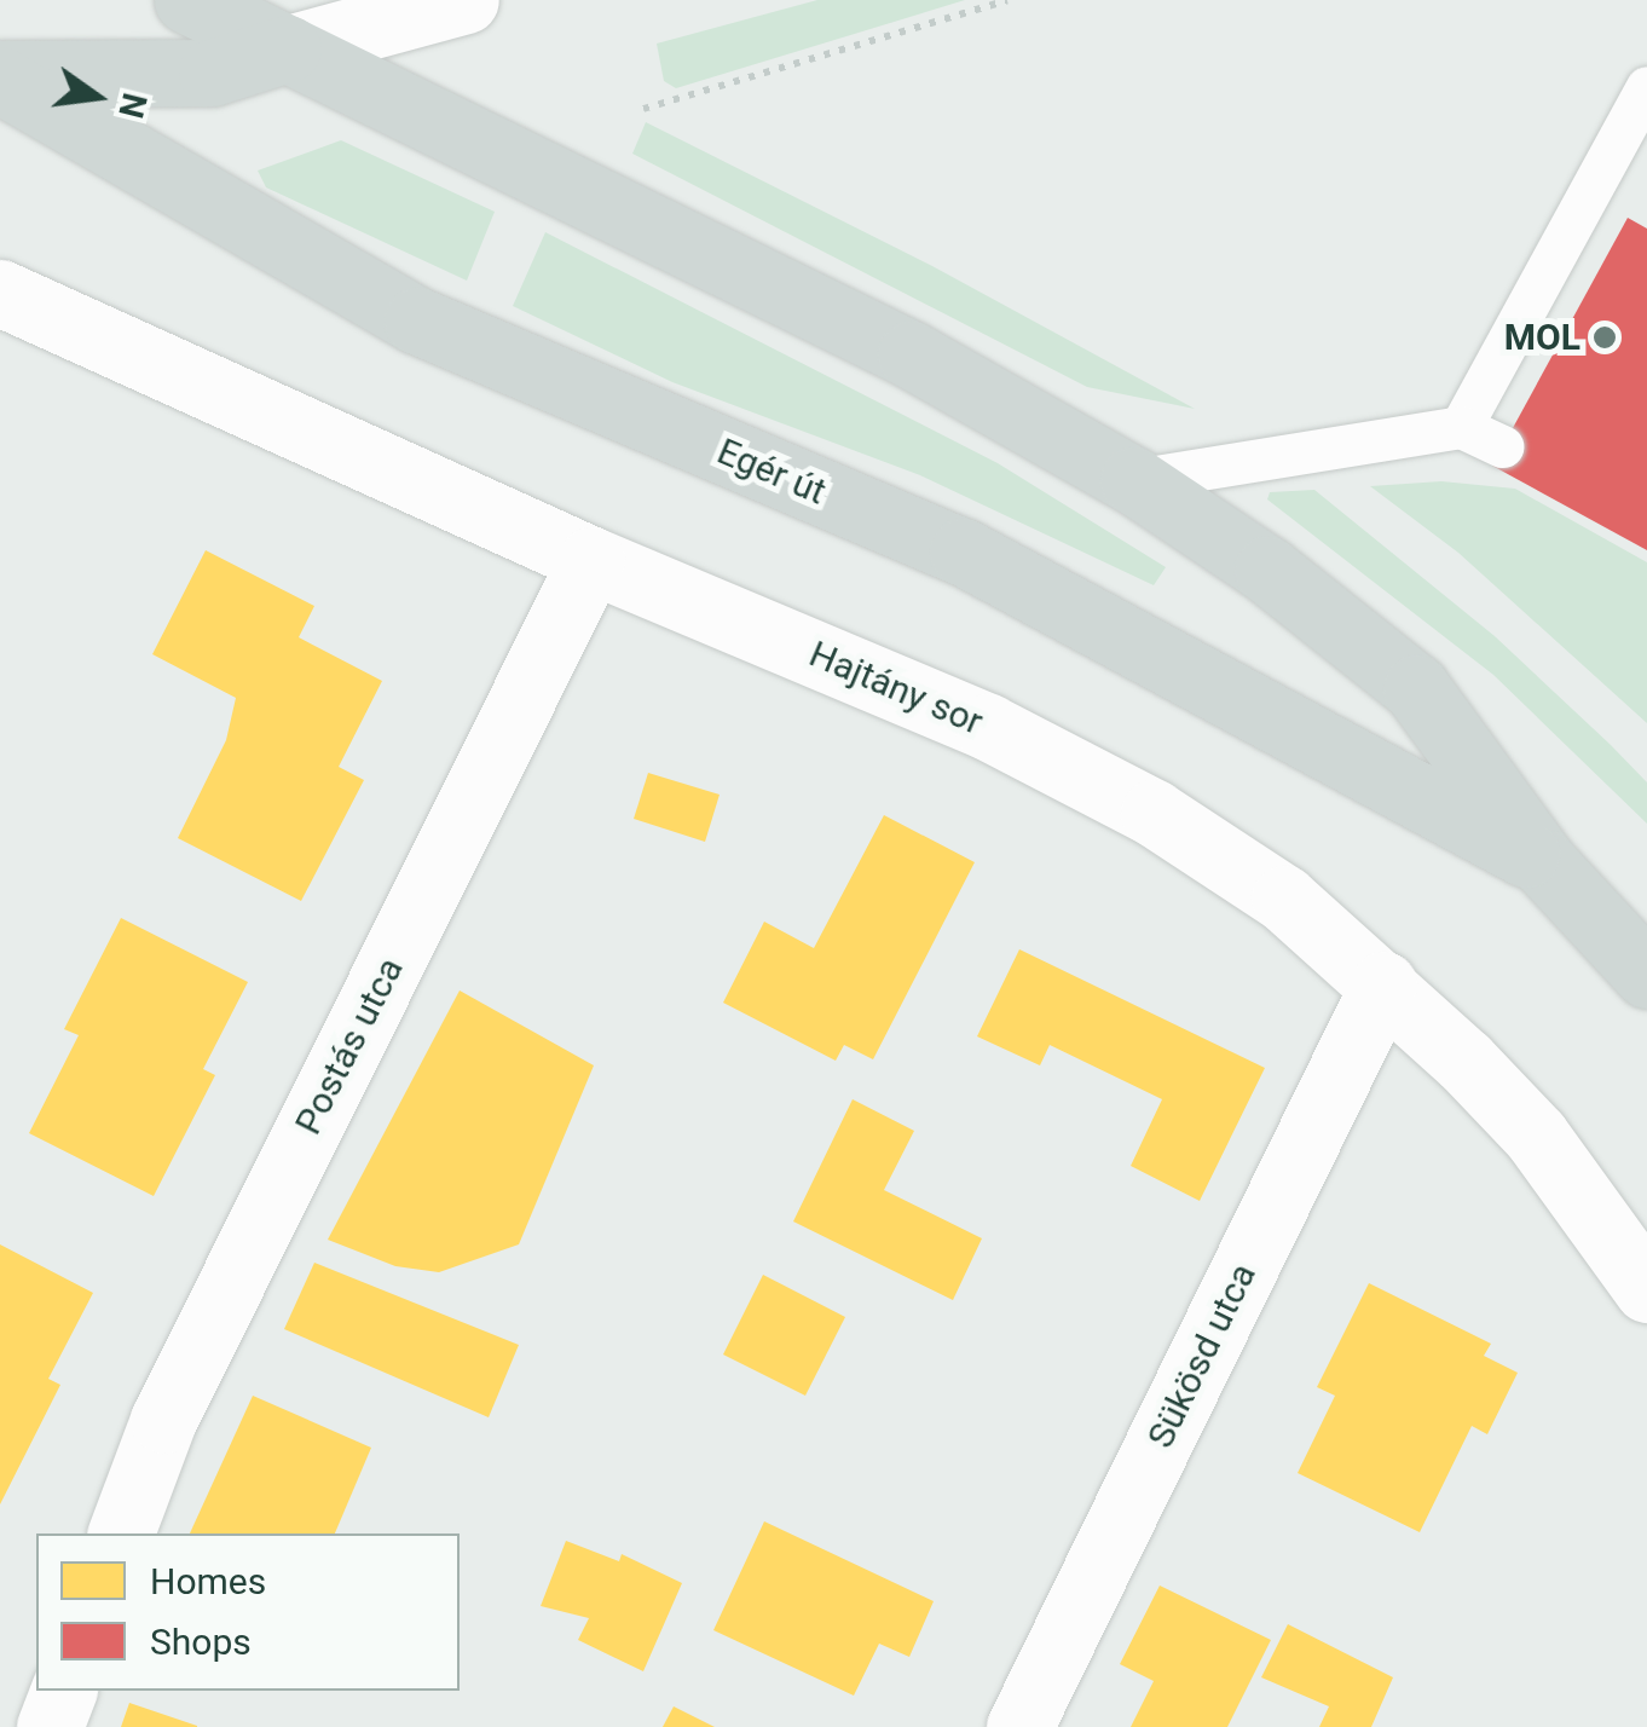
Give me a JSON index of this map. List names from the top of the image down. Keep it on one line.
{"streets":{"main road":["Egér út"],"street":["Hajtány sor","Postás utca","Sükösd utca"]},"crossings":[["Hajtány sor","Postás utca"],["Hajtány sor","Sükösd utca"]],"places":["MOL"],"legend":["Homes","Shops"],"north":"right"}
